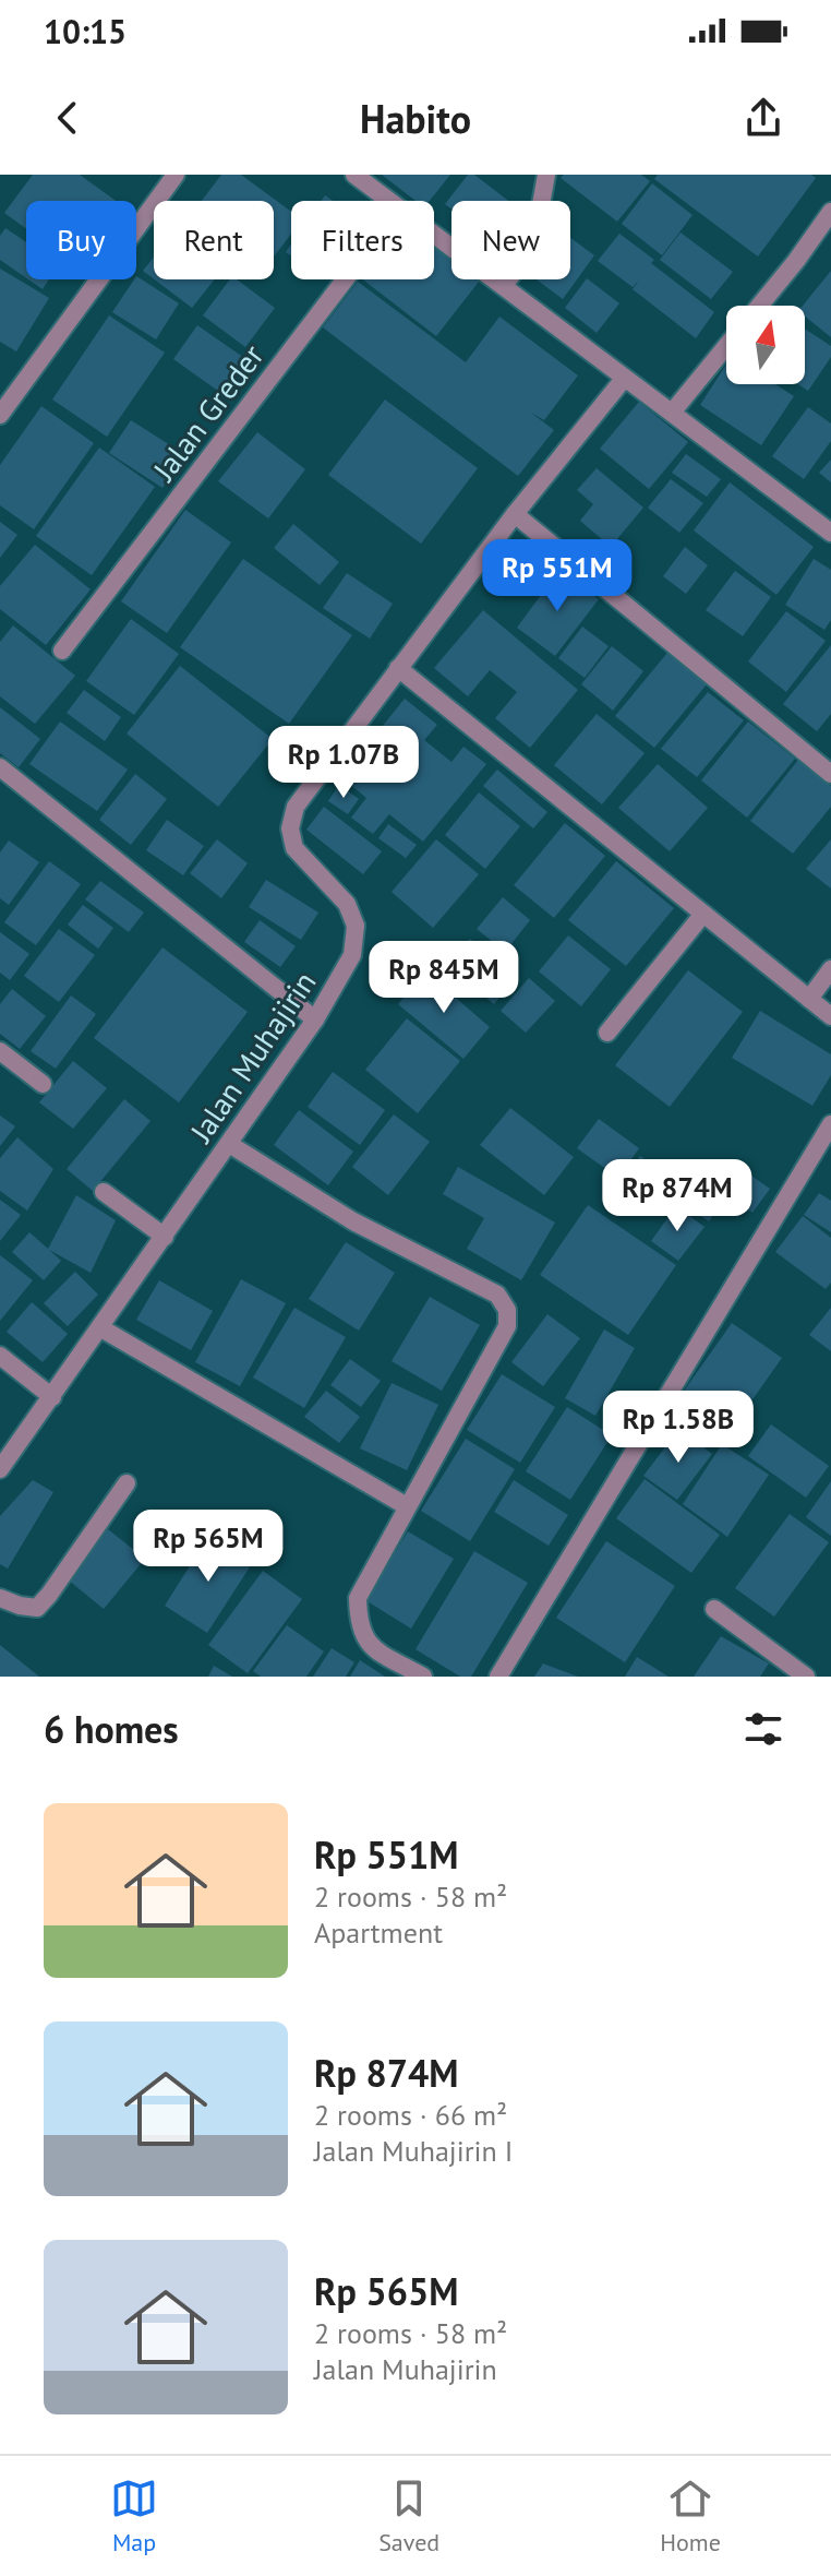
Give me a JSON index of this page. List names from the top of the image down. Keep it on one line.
{"streets":{"street":["Jalan Greder","Jalan Muhajirin"]},"north":"top","page":{"status":"10:15","header":"Habito","chip":["Buy","Rent","Filters","New"],"price":["Rp 551M","Rp 1.07B","Rp 845M","Rp 874M","Rp 1.58B","Rp 565M"],"heading":"6 homes","list":[{"name":"Rp 551M","note":"2 rooms · 58 m² · Apartment"},{"name":"Rp 874M","note":"2 rooms · 66 m² · Jalan Muhajirin I"},{"name":"Rp 565M","note":"2 rooms · 58 m² · Jalan Muhajirin"}],"tabs":["Map","Saved","Home"]}}
